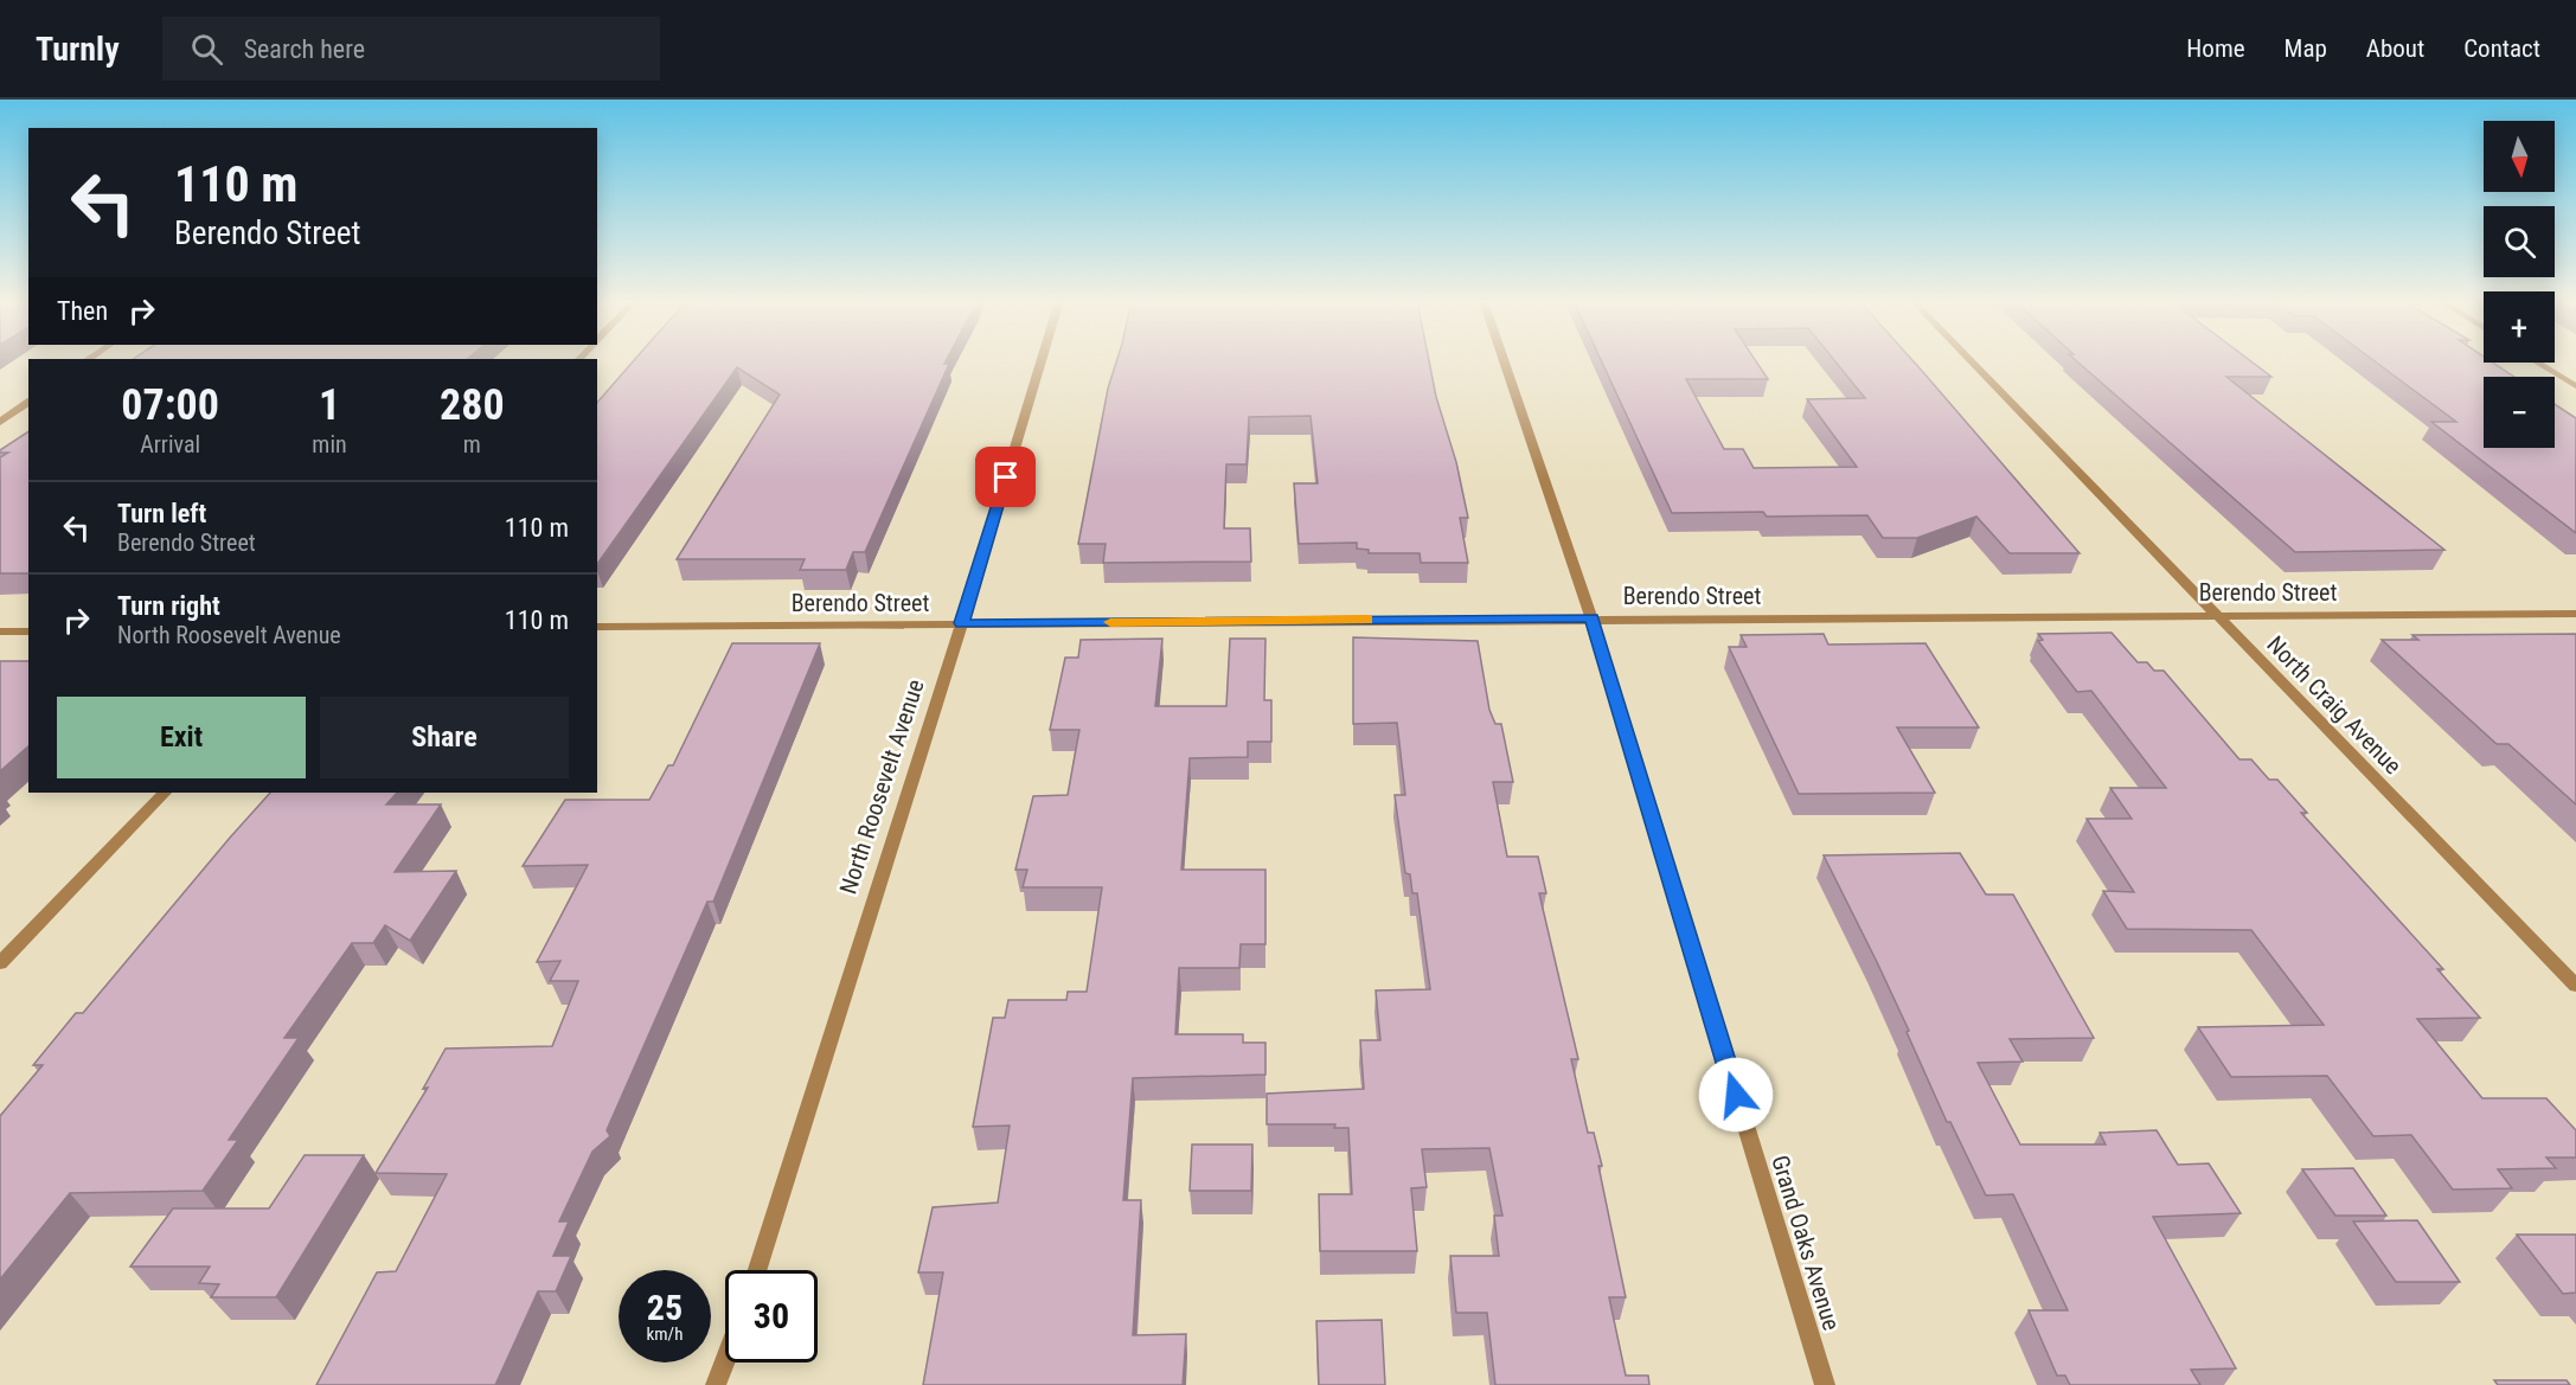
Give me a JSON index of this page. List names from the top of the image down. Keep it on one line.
{"streets":{"street":["Berendo Street","North Craig Avenue","North Roosevelt Avenue","Grand Oaks Avenue"]},"crossings":[["Berendo Street","North Craig Avenue"],["Berendo Street","North Roosevelt Avenue"],["Berendo Street","Grand Oaks Avenue"]],"north":"bottom","page":{"header":"Turnly","search":"Search here","nav":["Home","Map","About","Contact"],"map_buttons":["+","−"],"turn":["110 m","Berendo Street"],"then":"Then","eta":["07:00","Arrival","1","min","280","m"],"list":[{"name":"Turn left","note":"Berendo Street","value":"110 m"},{"name":"Turn right","note":"North Roosevelt Avenue","value":"110 m"}],"buttons":["Exit","Share"],"speed":"25 km/h","limit":"30"}}
